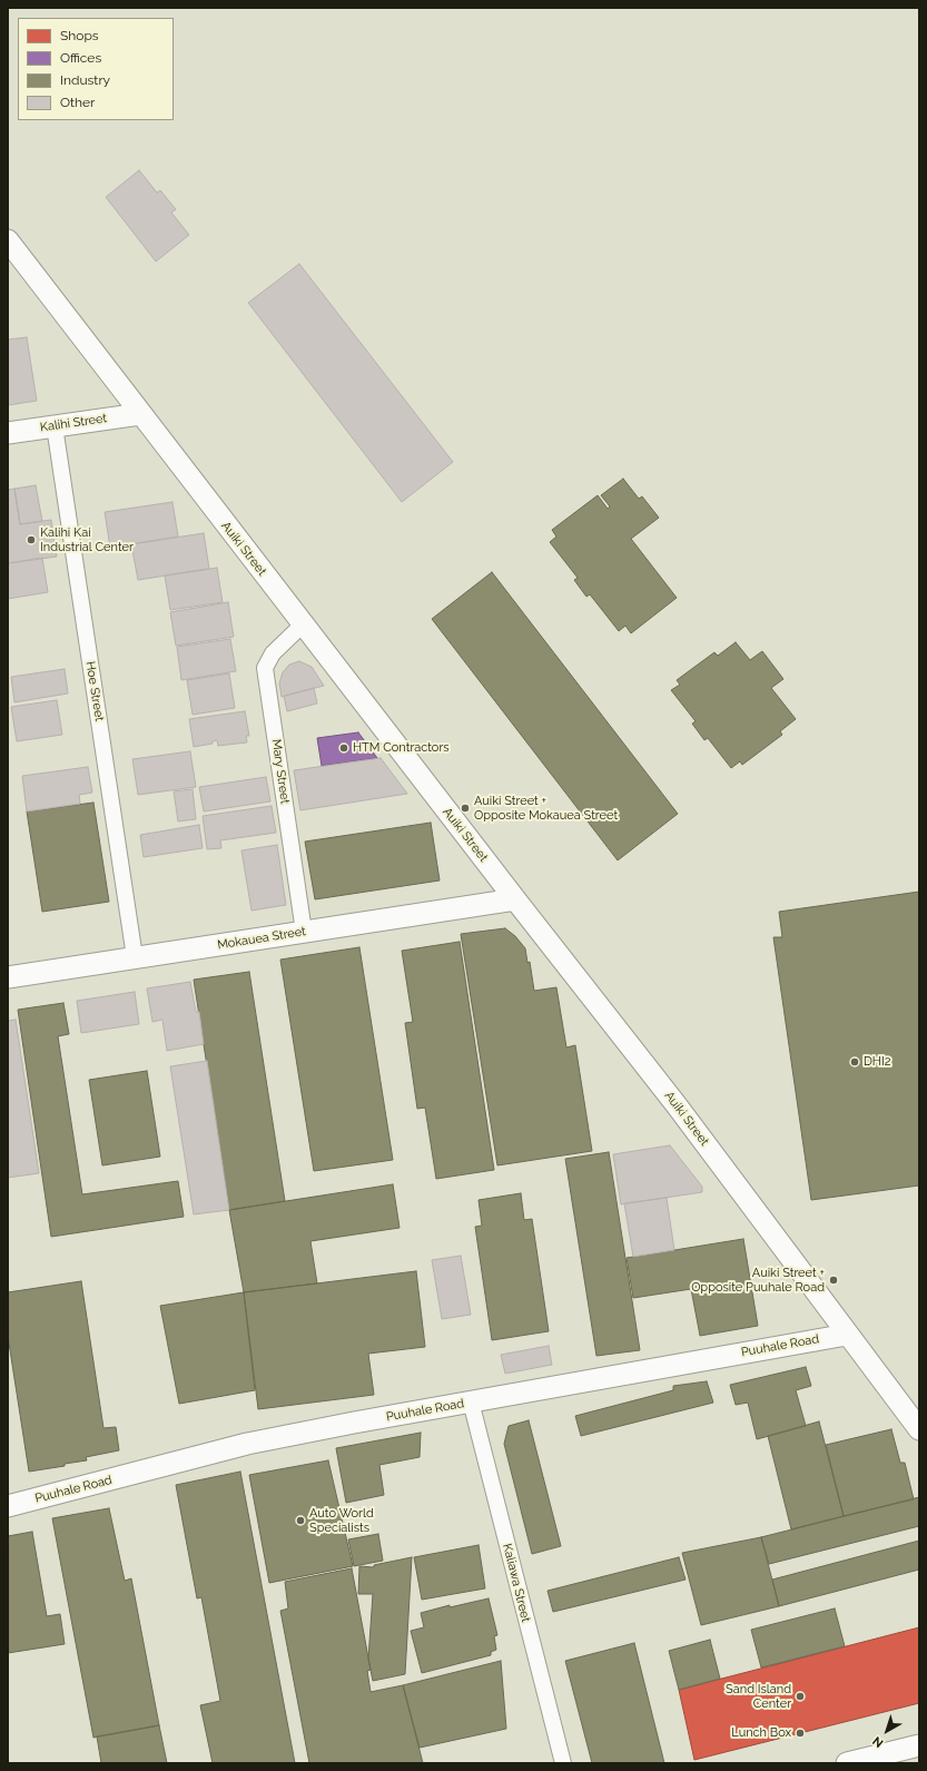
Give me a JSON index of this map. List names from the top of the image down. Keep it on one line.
{"streets":{"street":["Kalihi Street","Auiki Street","Hoe Street","Mary Street","Mokauea Street","Puuhale Road","Kaliawa Street"]},"crossings":[["Kalihi Street","Auiki Street"],["Kalihi Street","Hoe Street"],["Auiki Street","Mary Street"],["Auiki Street","Mokauea Street"],["Auiki Street","Puuhale Road"],["Hoe Street","Mokauea Street"],["Mary Street","Mokauea Street"],["Puuhale Road","Kaliawa Street"]],"places":["Kalihi Kai Industrial Center","HTM Contractors","Auiki Street + Opposite Mokauea Street","DHI2","Auiki Street + Opposite Puuhale Road","Auto World Specialists","Sand Island Center","Lunch Box"],"legend":["Shops","Offices","Industry","Other"],"north":"bottom left"}
